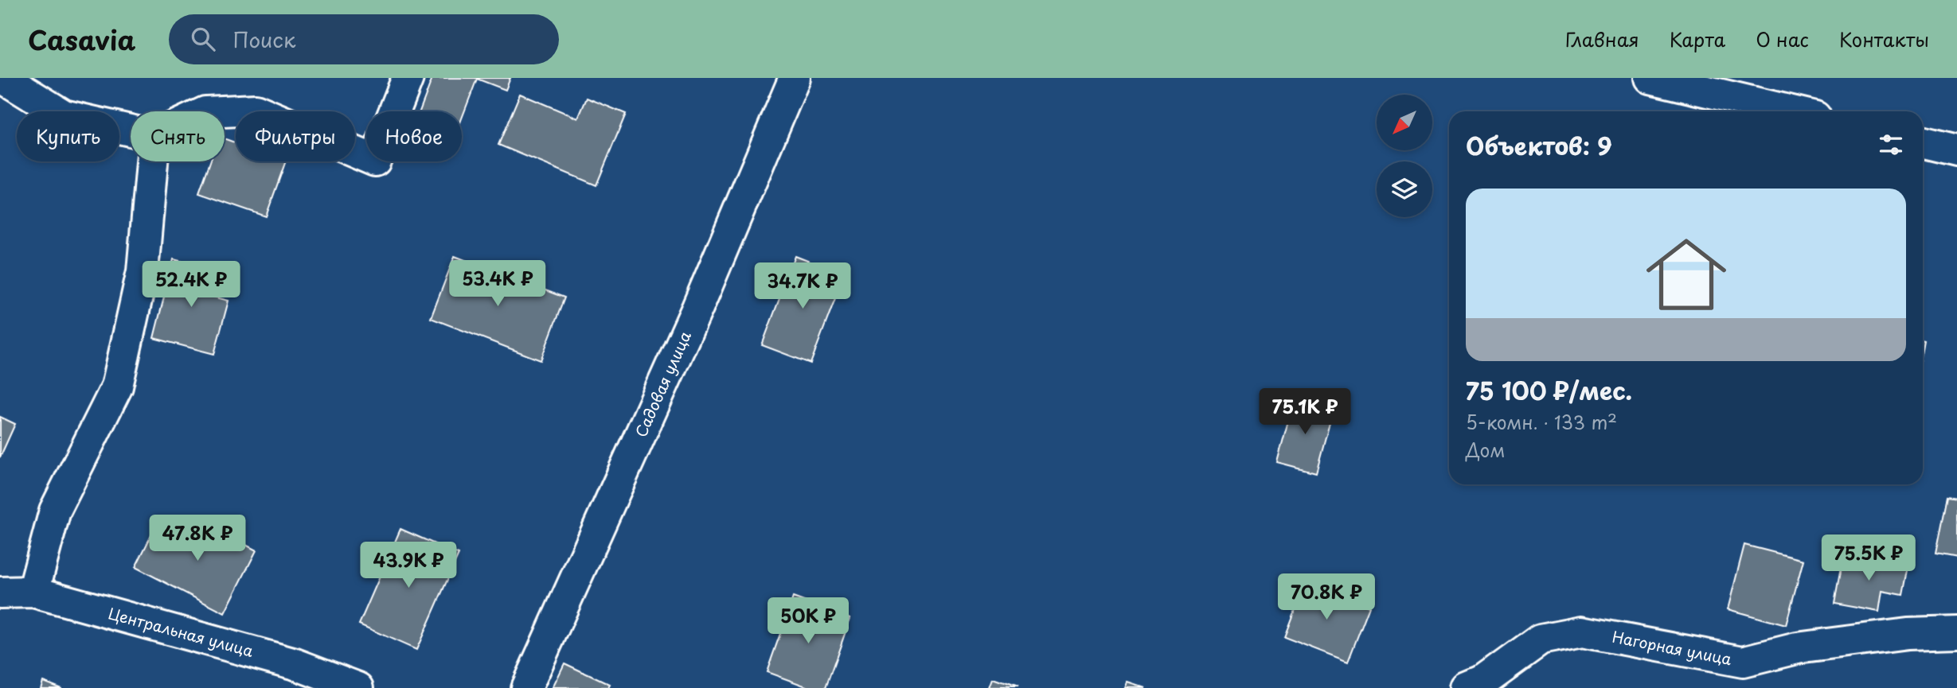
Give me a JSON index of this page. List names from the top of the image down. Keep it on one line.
{"streets":{"street":["Садовая улица","Центральная улица","Нагорная улица"]},"north":"bottom left","page":{"header":"Casavia","search":"Поиск","nav":["Главная","Карта","О нас","Контакты"],"chip":["Купить","Снять","Фильтры","Новое"],"heading":"Объектов: 9","list":[{"name":"75 100 ₽/мес.","note":"5-комн. · 133 m² · Дом"}],"price":["53.4K ₽","52.4K ₽","34.7K ₽","75.1K ₽","47.8K ₽","75.5K ₽","43.9K ₽","70.8K ₽","50K ₽"]}}
